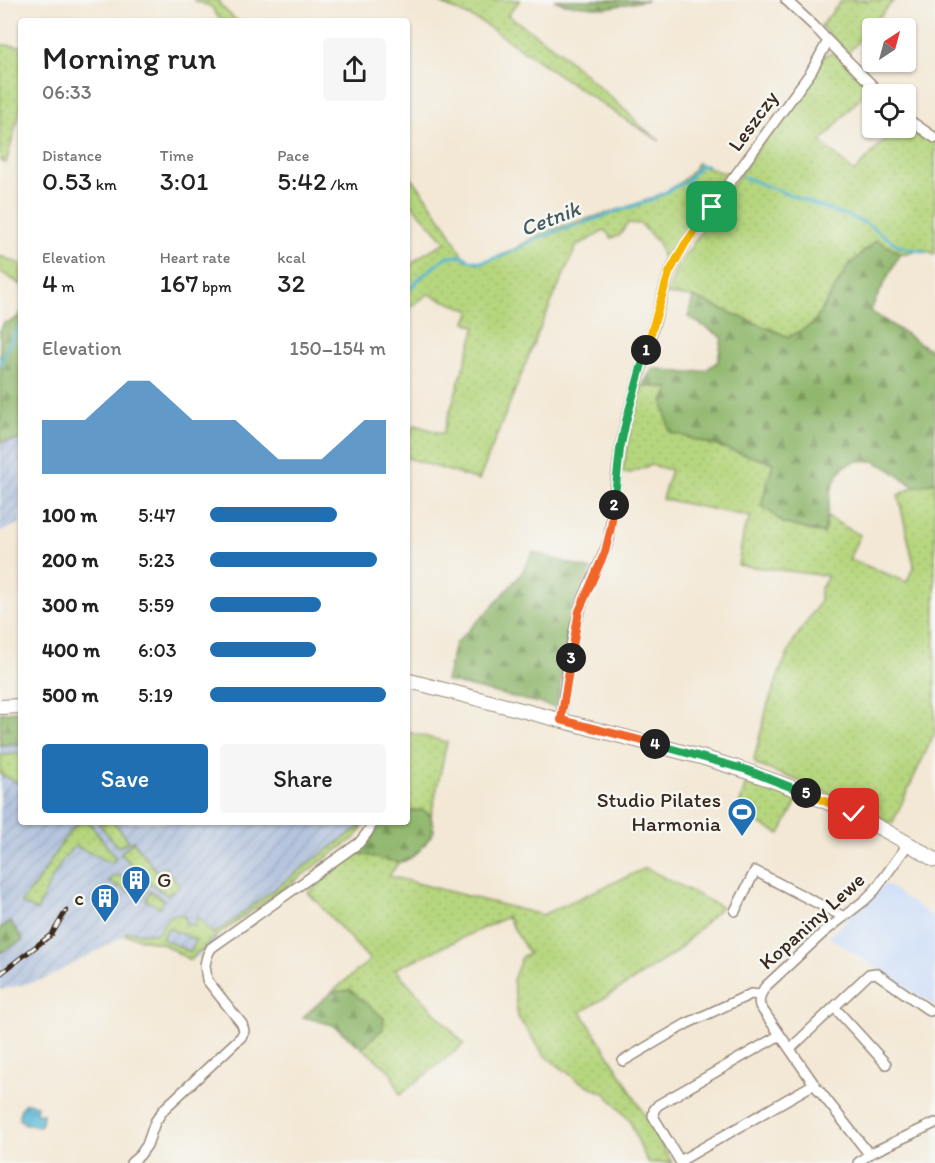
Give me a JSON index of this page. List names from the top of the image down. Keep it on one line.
{"streets":{"street":["Leszczy","Kopaniny Lewe"]},"water":["Cetnik"],"places":{"sports":["Studio Pilates Harmonia"],"building":["G","c"]},"north":"top right","page":{"heading":["Morning run","06:33"],"stats":[["Distance","0.53 km"],["Time","3:01"],["Pace","5:42 /km"],["Elevation","4 m"],["Heart rate","167 bpm"],["kcal","32"]],"chart":["Elevation","150–154 m"],"pins":["1","2","3","4","5"],"list":[{"name":"100 m","note":"5:47"},{"name":"200 m","note":"5:23"},{"name":"300 m","note":"5:59"},{"name":"400 m","note":"6:03"},{"name":"500 m","note":"5:19"}],"buttons":["Save","Share"]}}
